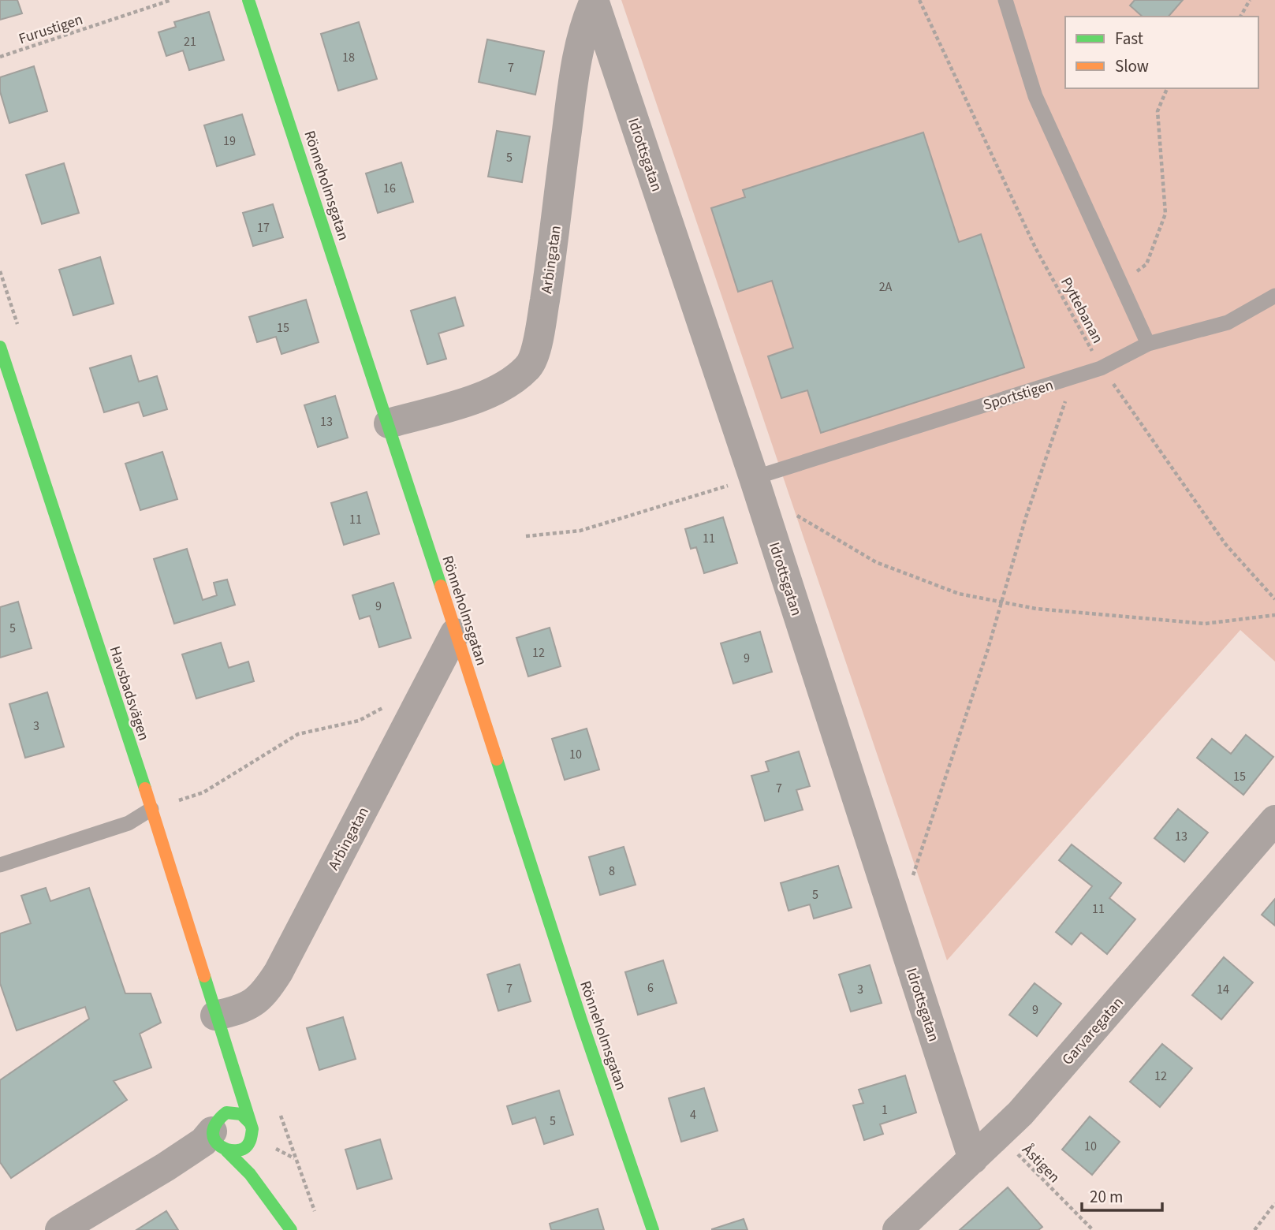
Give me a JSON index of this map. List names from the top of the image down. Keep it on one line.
{"streets":{"street":["Idrottsgatan","Rönneholmsgatan","Arbingatan","Havsbadsvägen","Garvaregatan"],"lane":["Sportstigen"],"path":["Furustigen","Pyttebanan","Åstigen"]},"crossings":[["Idrottsgatan","Arbingatan"],["Idrottsgatan","Sportstigen"],["Idrottsgatan","Garvaregatan"],["Rönneholmsgatan","Arbingatan"],["Arbingatan","Havsbadsvägen"],["Pyttebanan","Sportstigen"],["Garvaregatan","Åstigen"]],"house_numbers":["21","18","7","19","5","16","17","2A","15","13","11","11","9","5","12","9","3","10","15","7","13","8","5","11","6","7","3","14","9","12","1","4","5","10"],"legend":["Fast","Slow"],"scale_bar":"20 m"}
